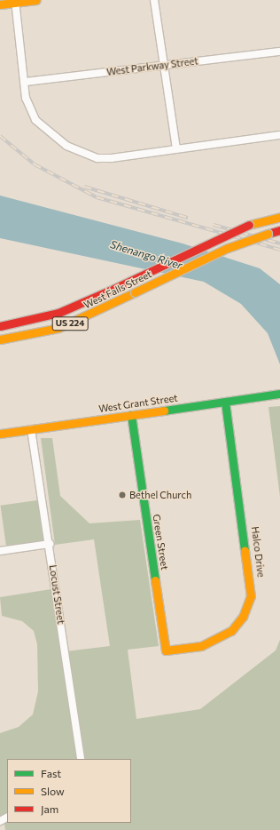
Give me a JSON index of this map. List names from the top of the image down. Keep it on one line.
{"streets":{"street":["West Parkway Street","West Falls Street","US 224","West Grant Street","Green Street","Halco Drive","Locust Street"]},"crossings":[["West Grant Street","Green Street"],["West Grant Street","Halco Drive"],["West Grant Street","Locust Street"],["Green Street","Halco Drive"]],"water":["Shenango River"],"places":["Bethel Church"],"legend":["Fast","Slow","Jam"]}
